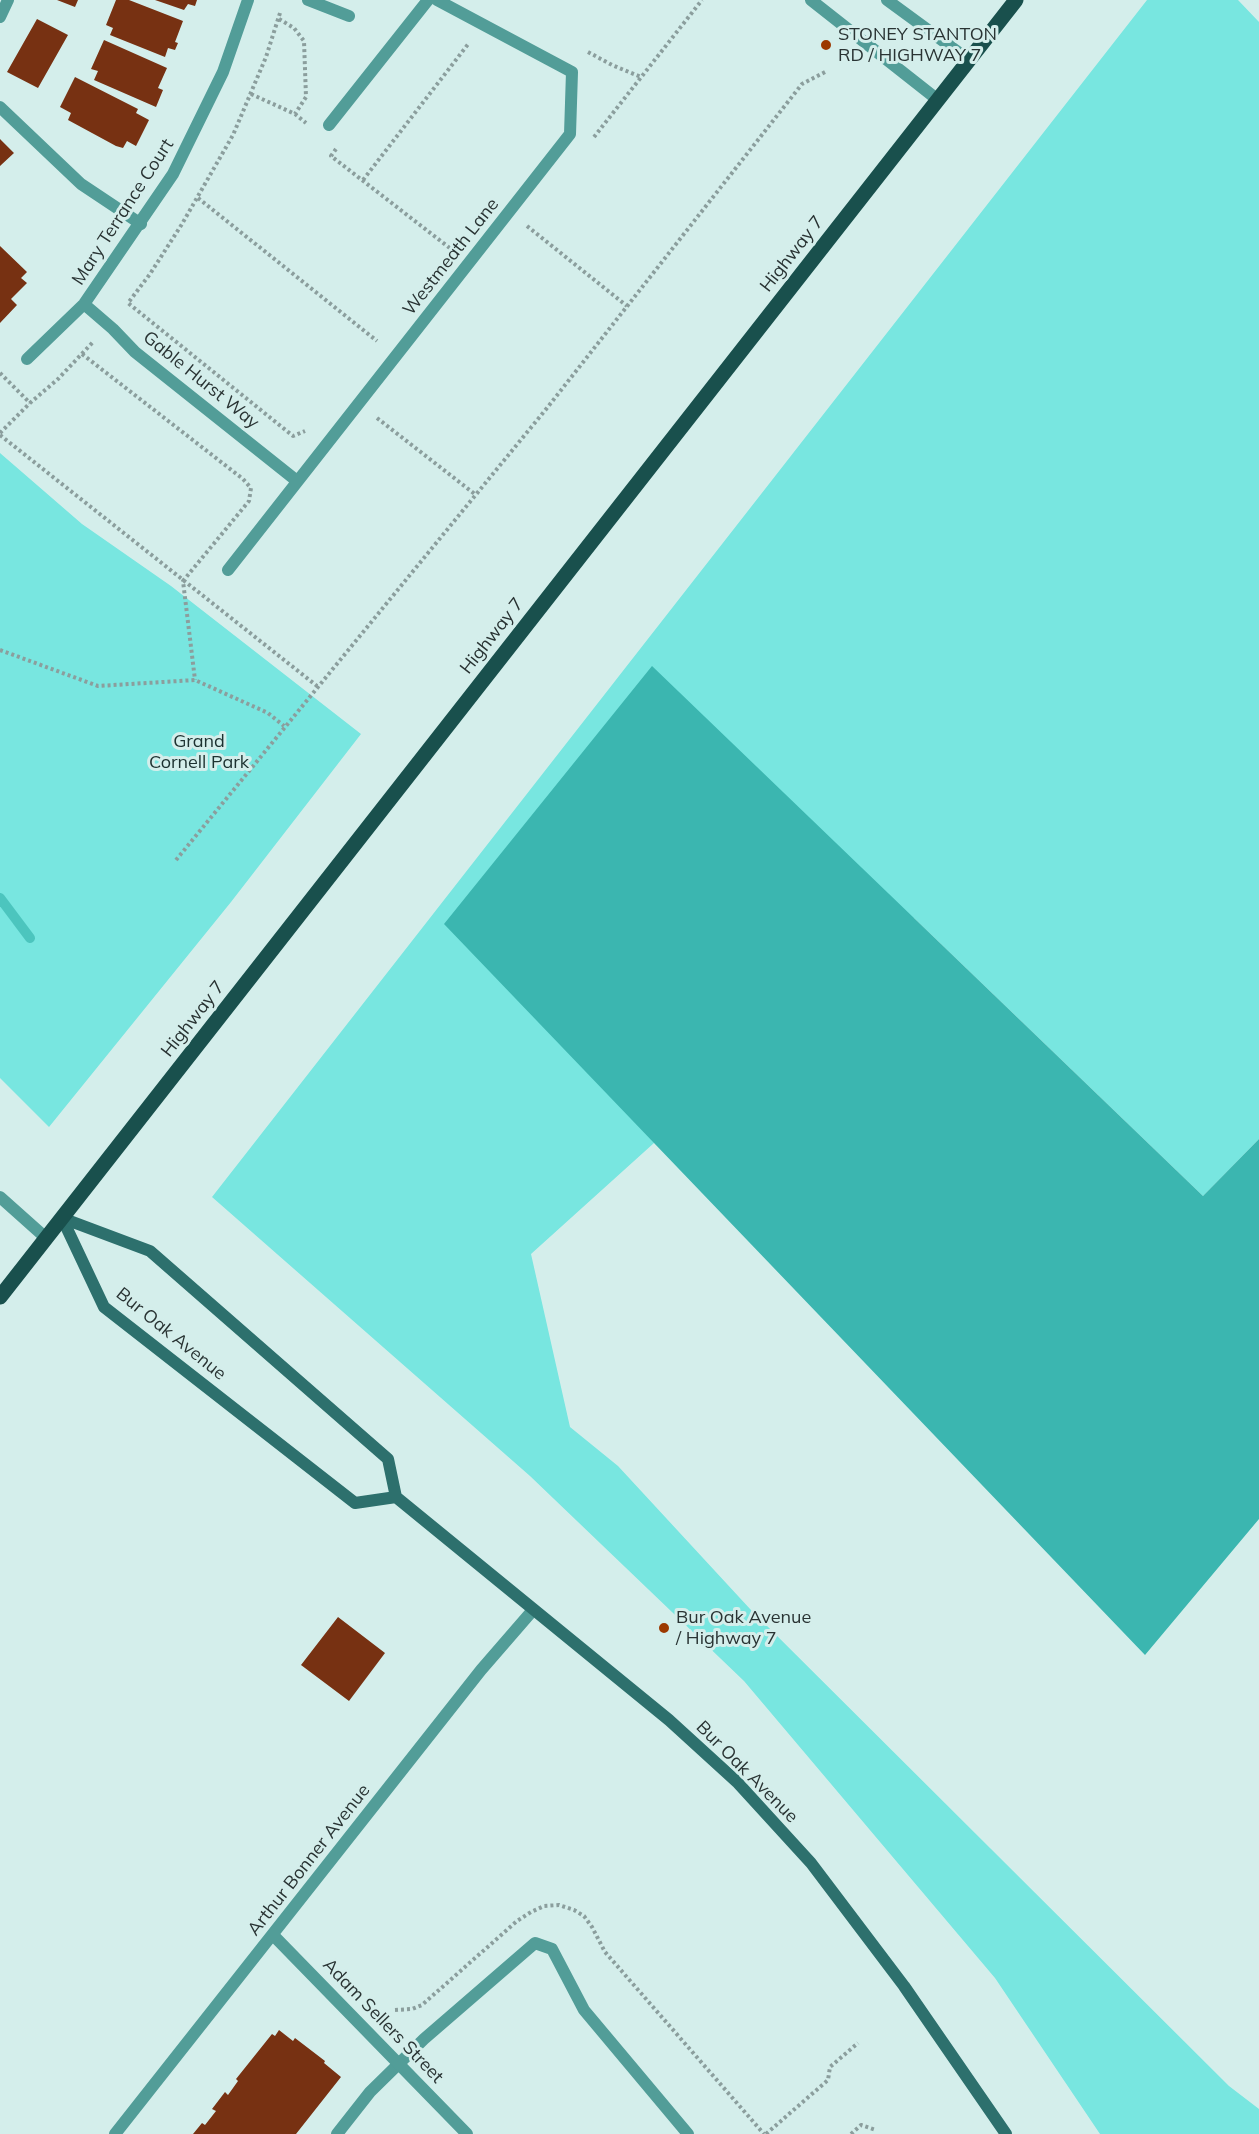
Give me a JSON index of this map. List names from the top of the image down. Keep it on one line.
{"streets":{"main road":["Highway 7"],"street":["Mary Terrance Court","Westmeath Lane","Gable Hurst Way","Bur Oak Avenue","Arthur Bonner Avenue","Adam Sellers Street"]},"crossings":[["Mary Terrance Court","Gable Hurst Way"],["Highway 7","Bur Oak Avenue"],["Westmeath Lane","Gable Hurst Way"],["Bur Oak Avenue","Arthur Bonner Avenue"],["Arthur Bonner Avenue","Adam Sellers Street"]],"parks":["Grand Cornell Park"],"places":["STONEY STANTON RD / HIGHWAY 7","Bur Oak Avenue / Highway 7"]}
